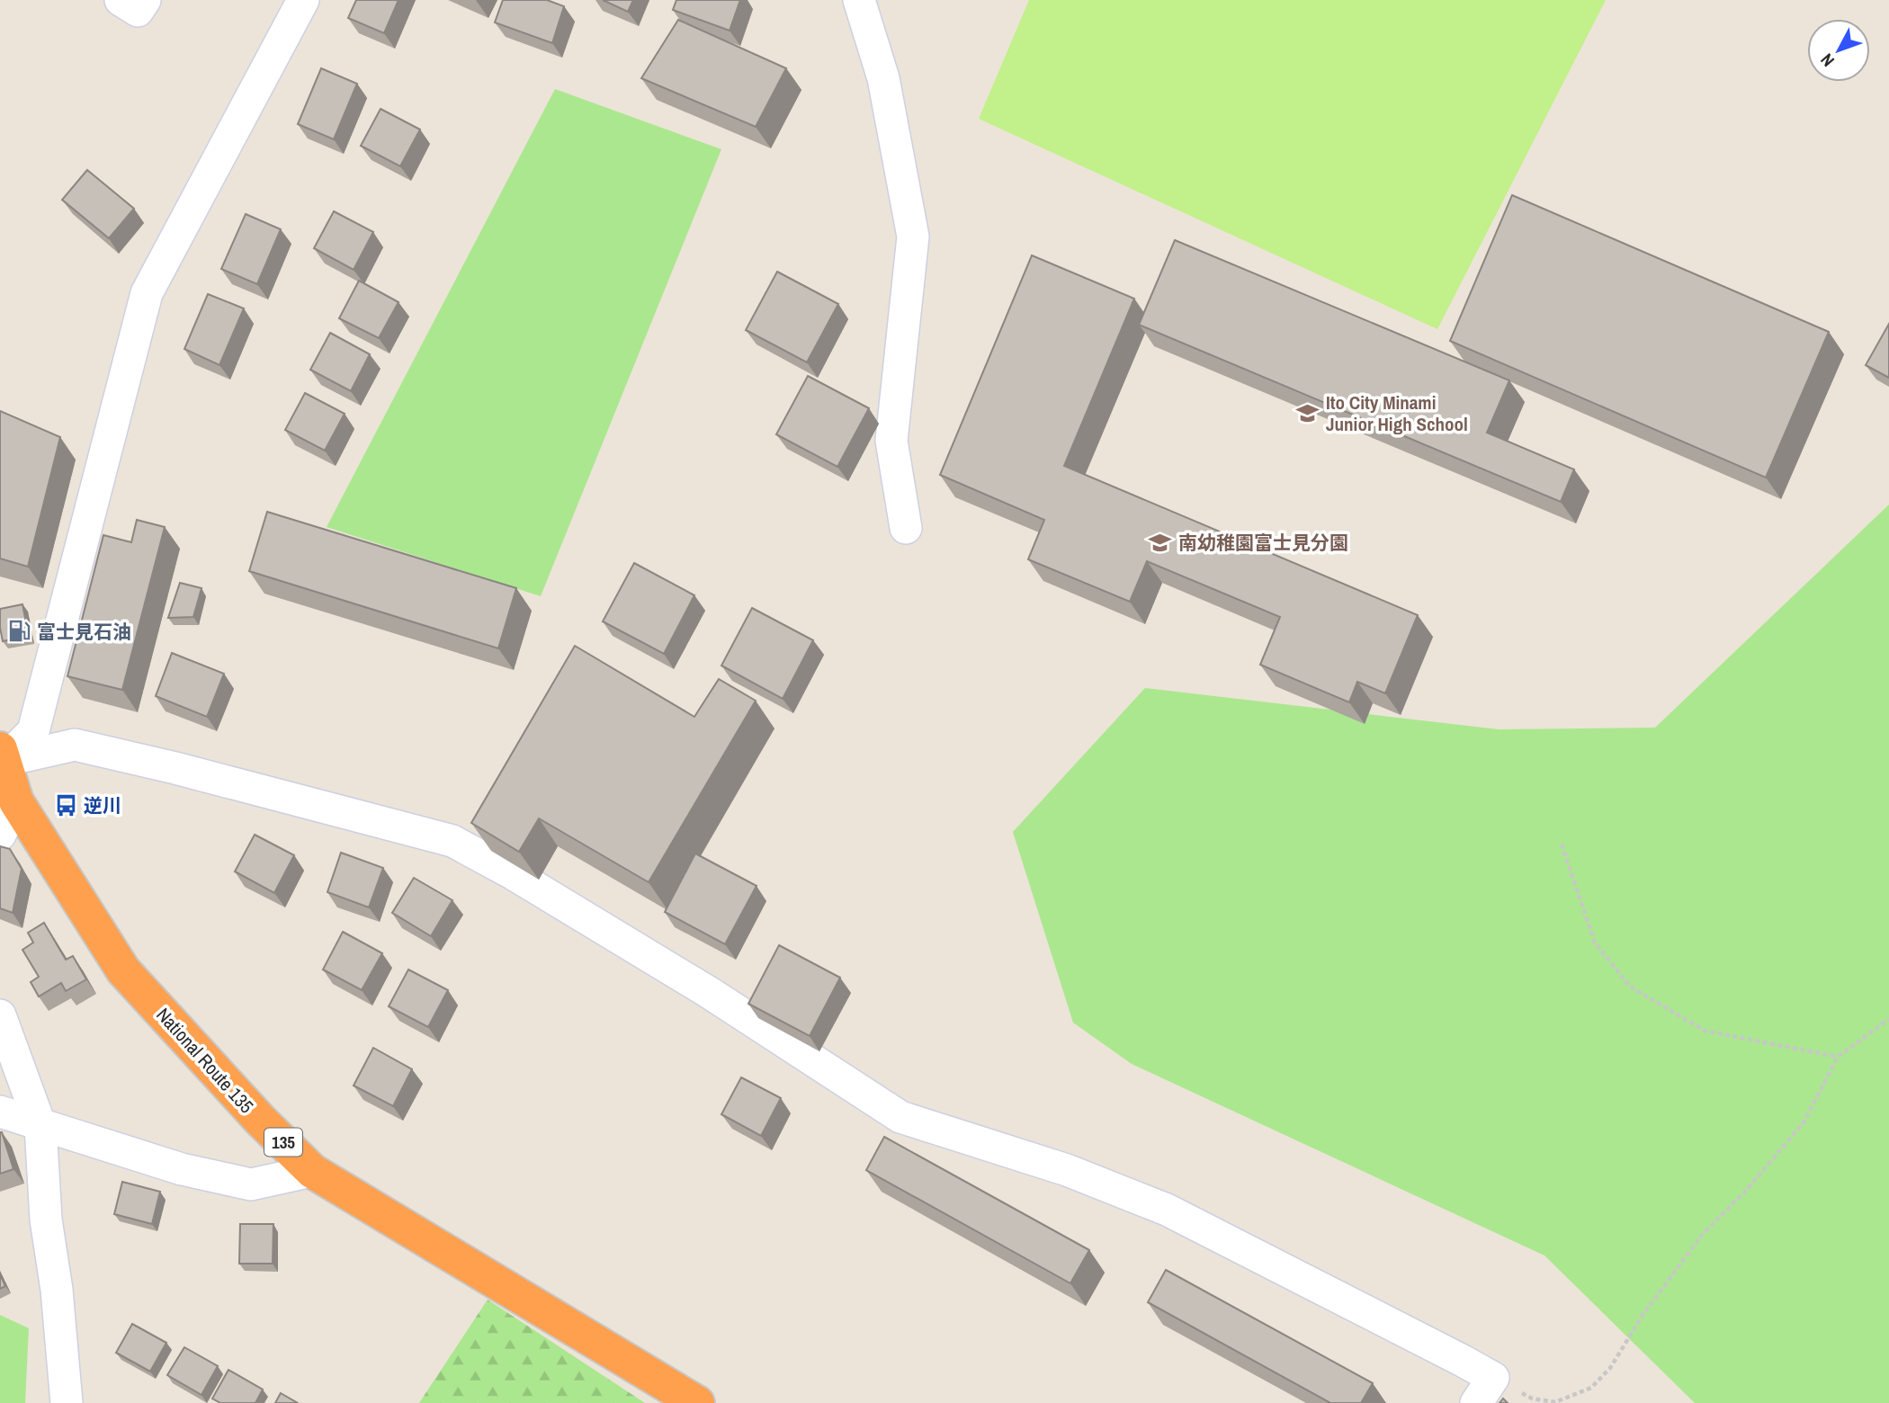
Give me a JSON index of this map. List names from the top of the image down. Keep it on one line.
{"streets":{"highway":["National Route 135","135"]},"places":{"school or university":["Ito City Minami Junior High School","南幼稚園富士見分園"],"fuel station":["富士見石油"],"bus stop":["逆川"]},"north":"bottom left"}
